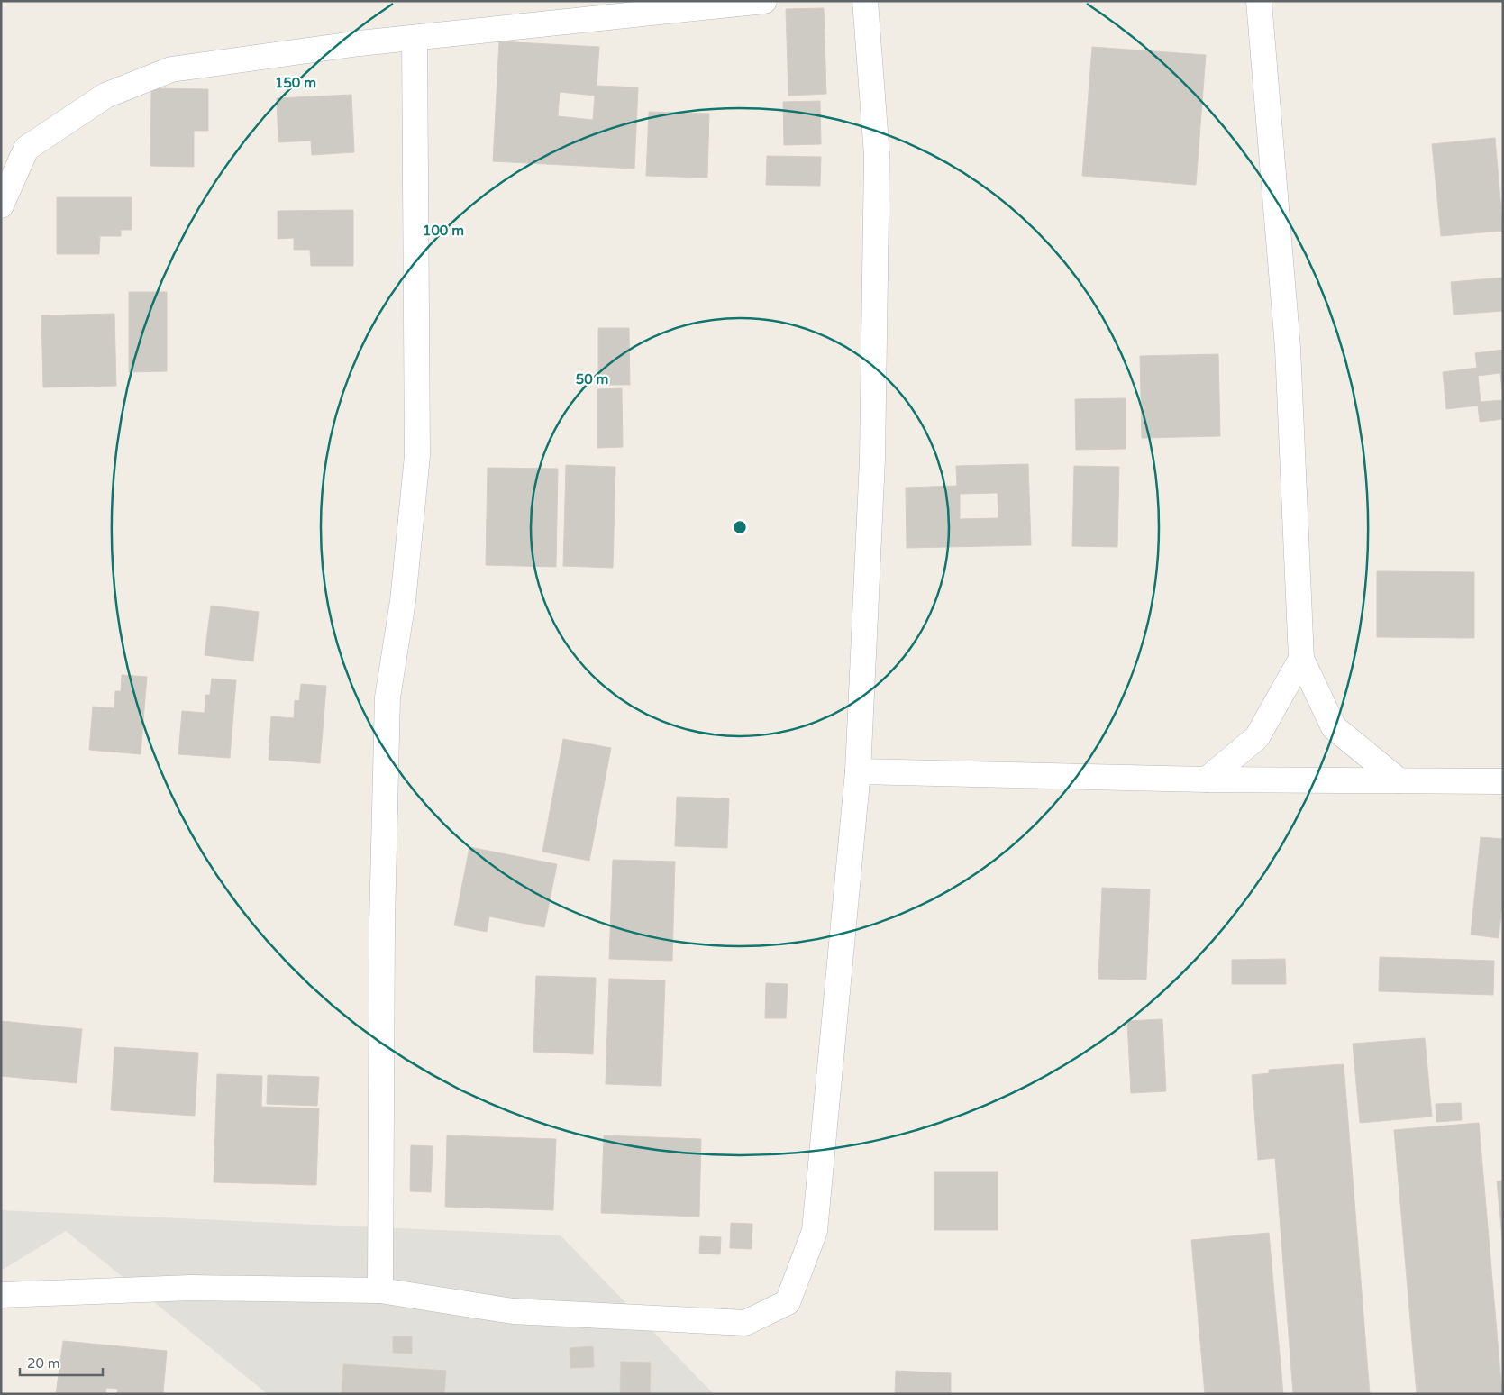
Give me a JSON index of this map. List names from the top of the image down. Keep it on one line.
{"scale_bar":"20 m","rings":["150 m","100 m","50 m"]}
